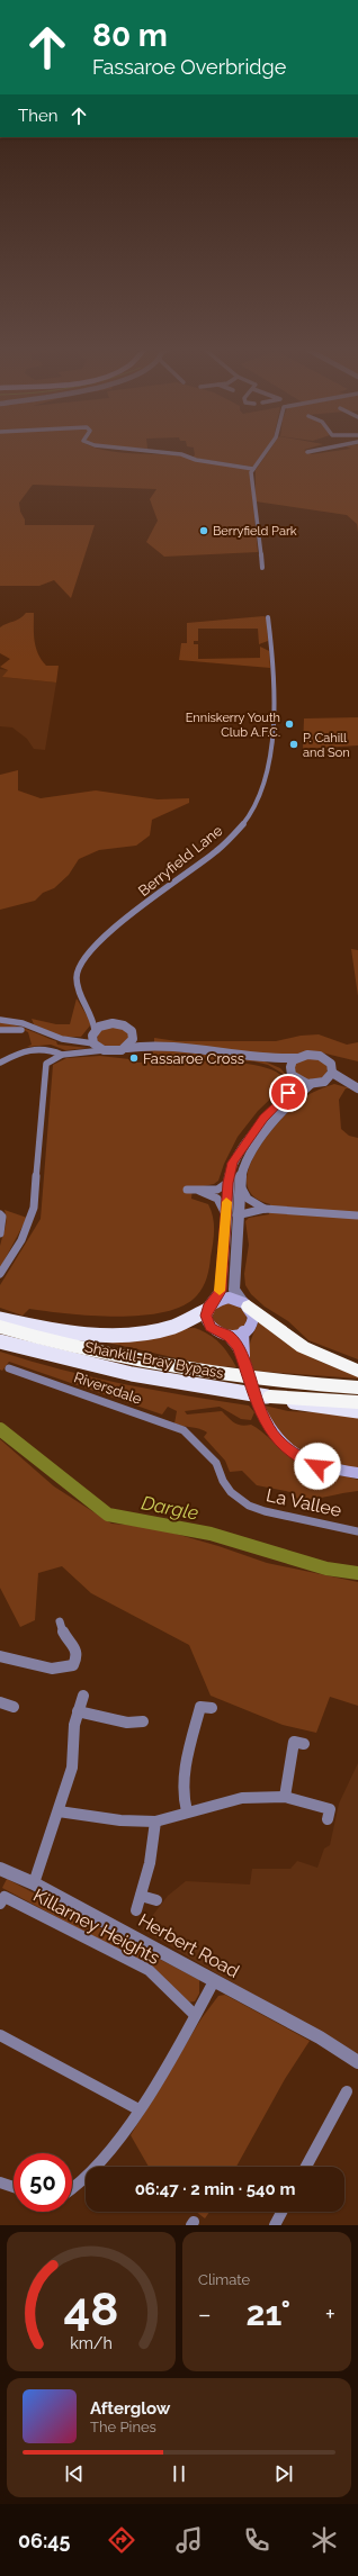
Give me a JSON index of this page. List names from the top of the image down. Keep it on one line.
{"streets":{"highway":["Shankill-Bray Bypass"],"street":["Berryfield Lane","Riversdale","La Vallee","Killarney Heights","Herbert Road"]},"crossings":[["Riversdale","La Vallee"]],"water":["Dargle"],"places":["Berryfield Park","Enniskerry Youth Club A.F.C.","P. Cahill and Son","Fassaroe Cross"],"page":{"turn":["80 m","Fassaroe Overbridge"],"then":"Then","limit":"50","trip":"06:47 · 2 min · 540 m","tile":"Climate","heat":["−","21°","+"],"song":["Afterglow","The Pines"],"tabs":"06:45","gauge":["48","km/h"]}}
